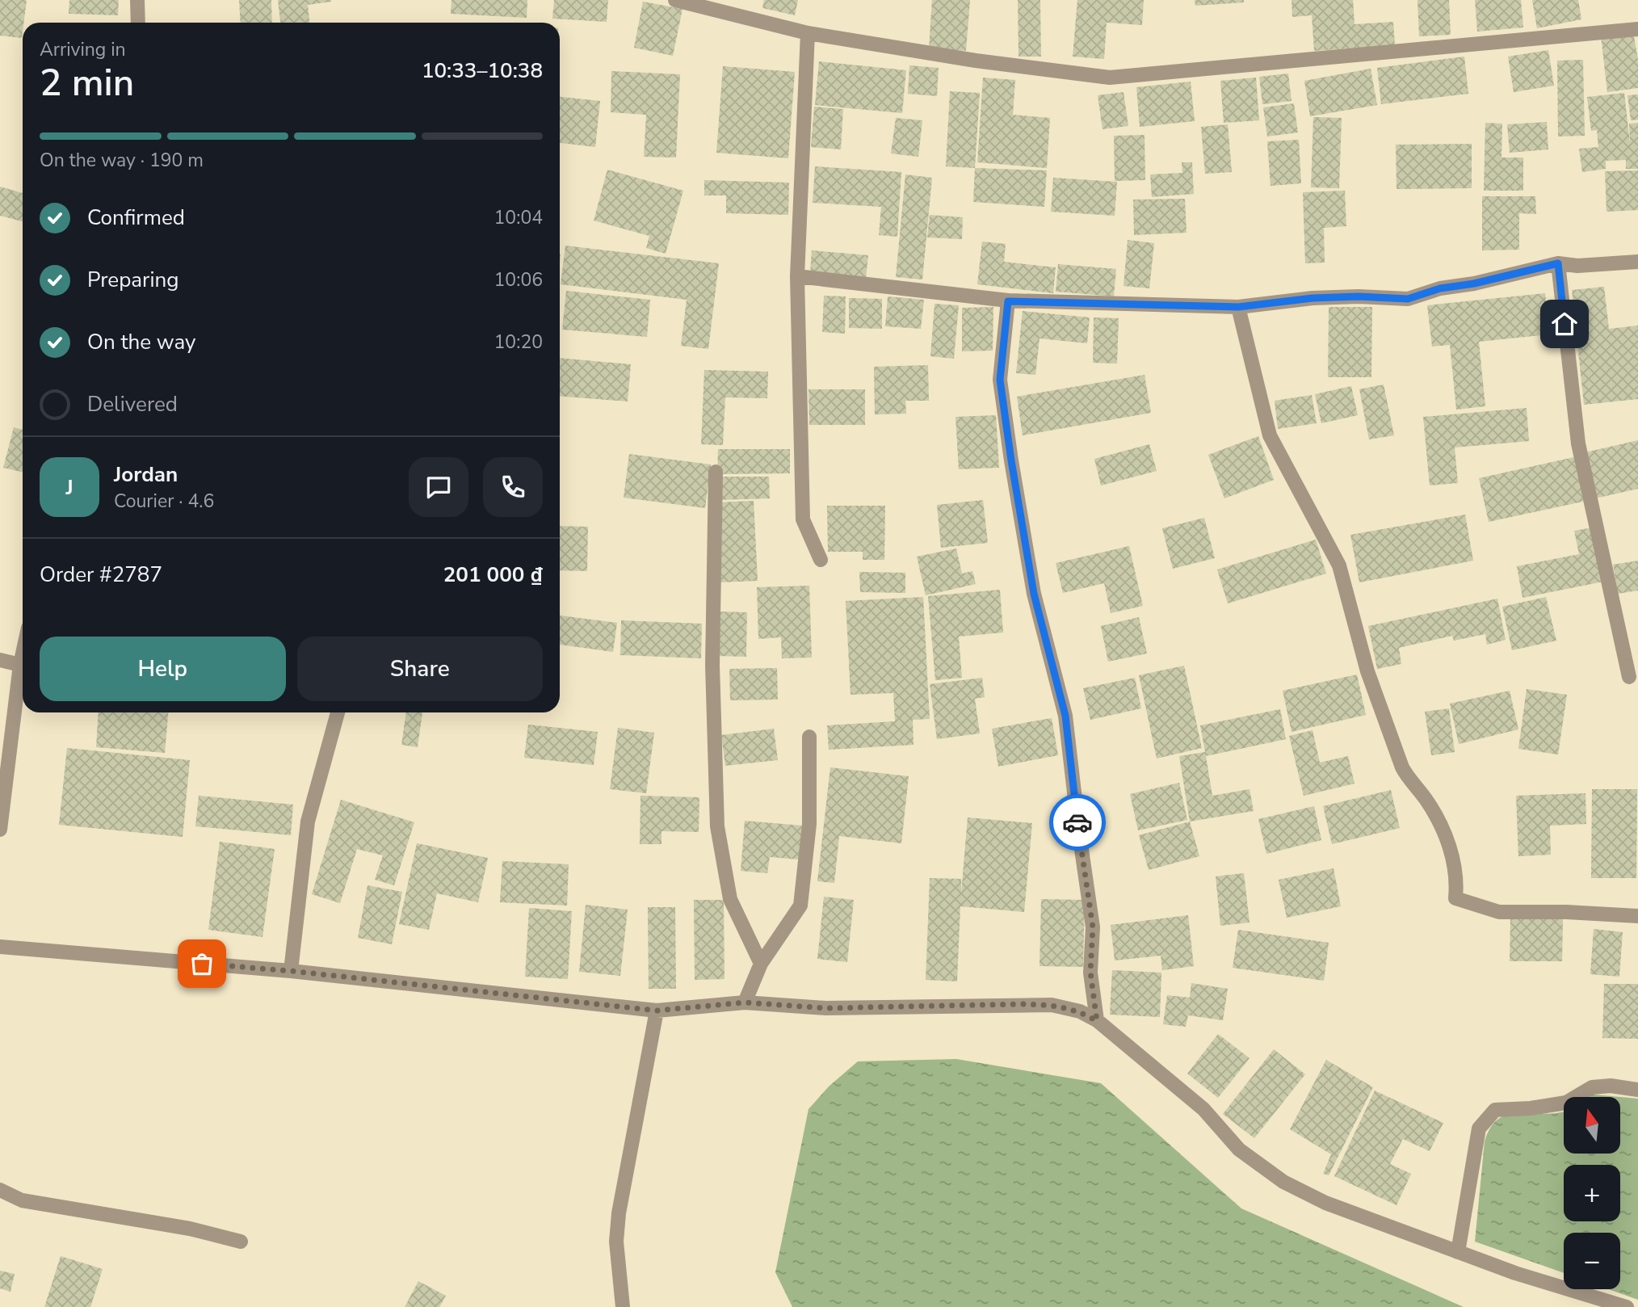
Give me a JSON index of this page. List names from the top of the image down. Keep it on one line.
{"north":"top","page":{"heading":["2 min","Arriving in","10:33–10:38"],"panel":["Jordan","Courier · 4.6","Order #2787","201 000 ₫"],"bar":"On the way · 190 m","list":[["Confirmed","10:04"],["Preparing","10:06"],["On the way","10:20"],"Delivered"],"round":"J","buttons":["Help","Share"],"map_buttons":["+","−"]}}
